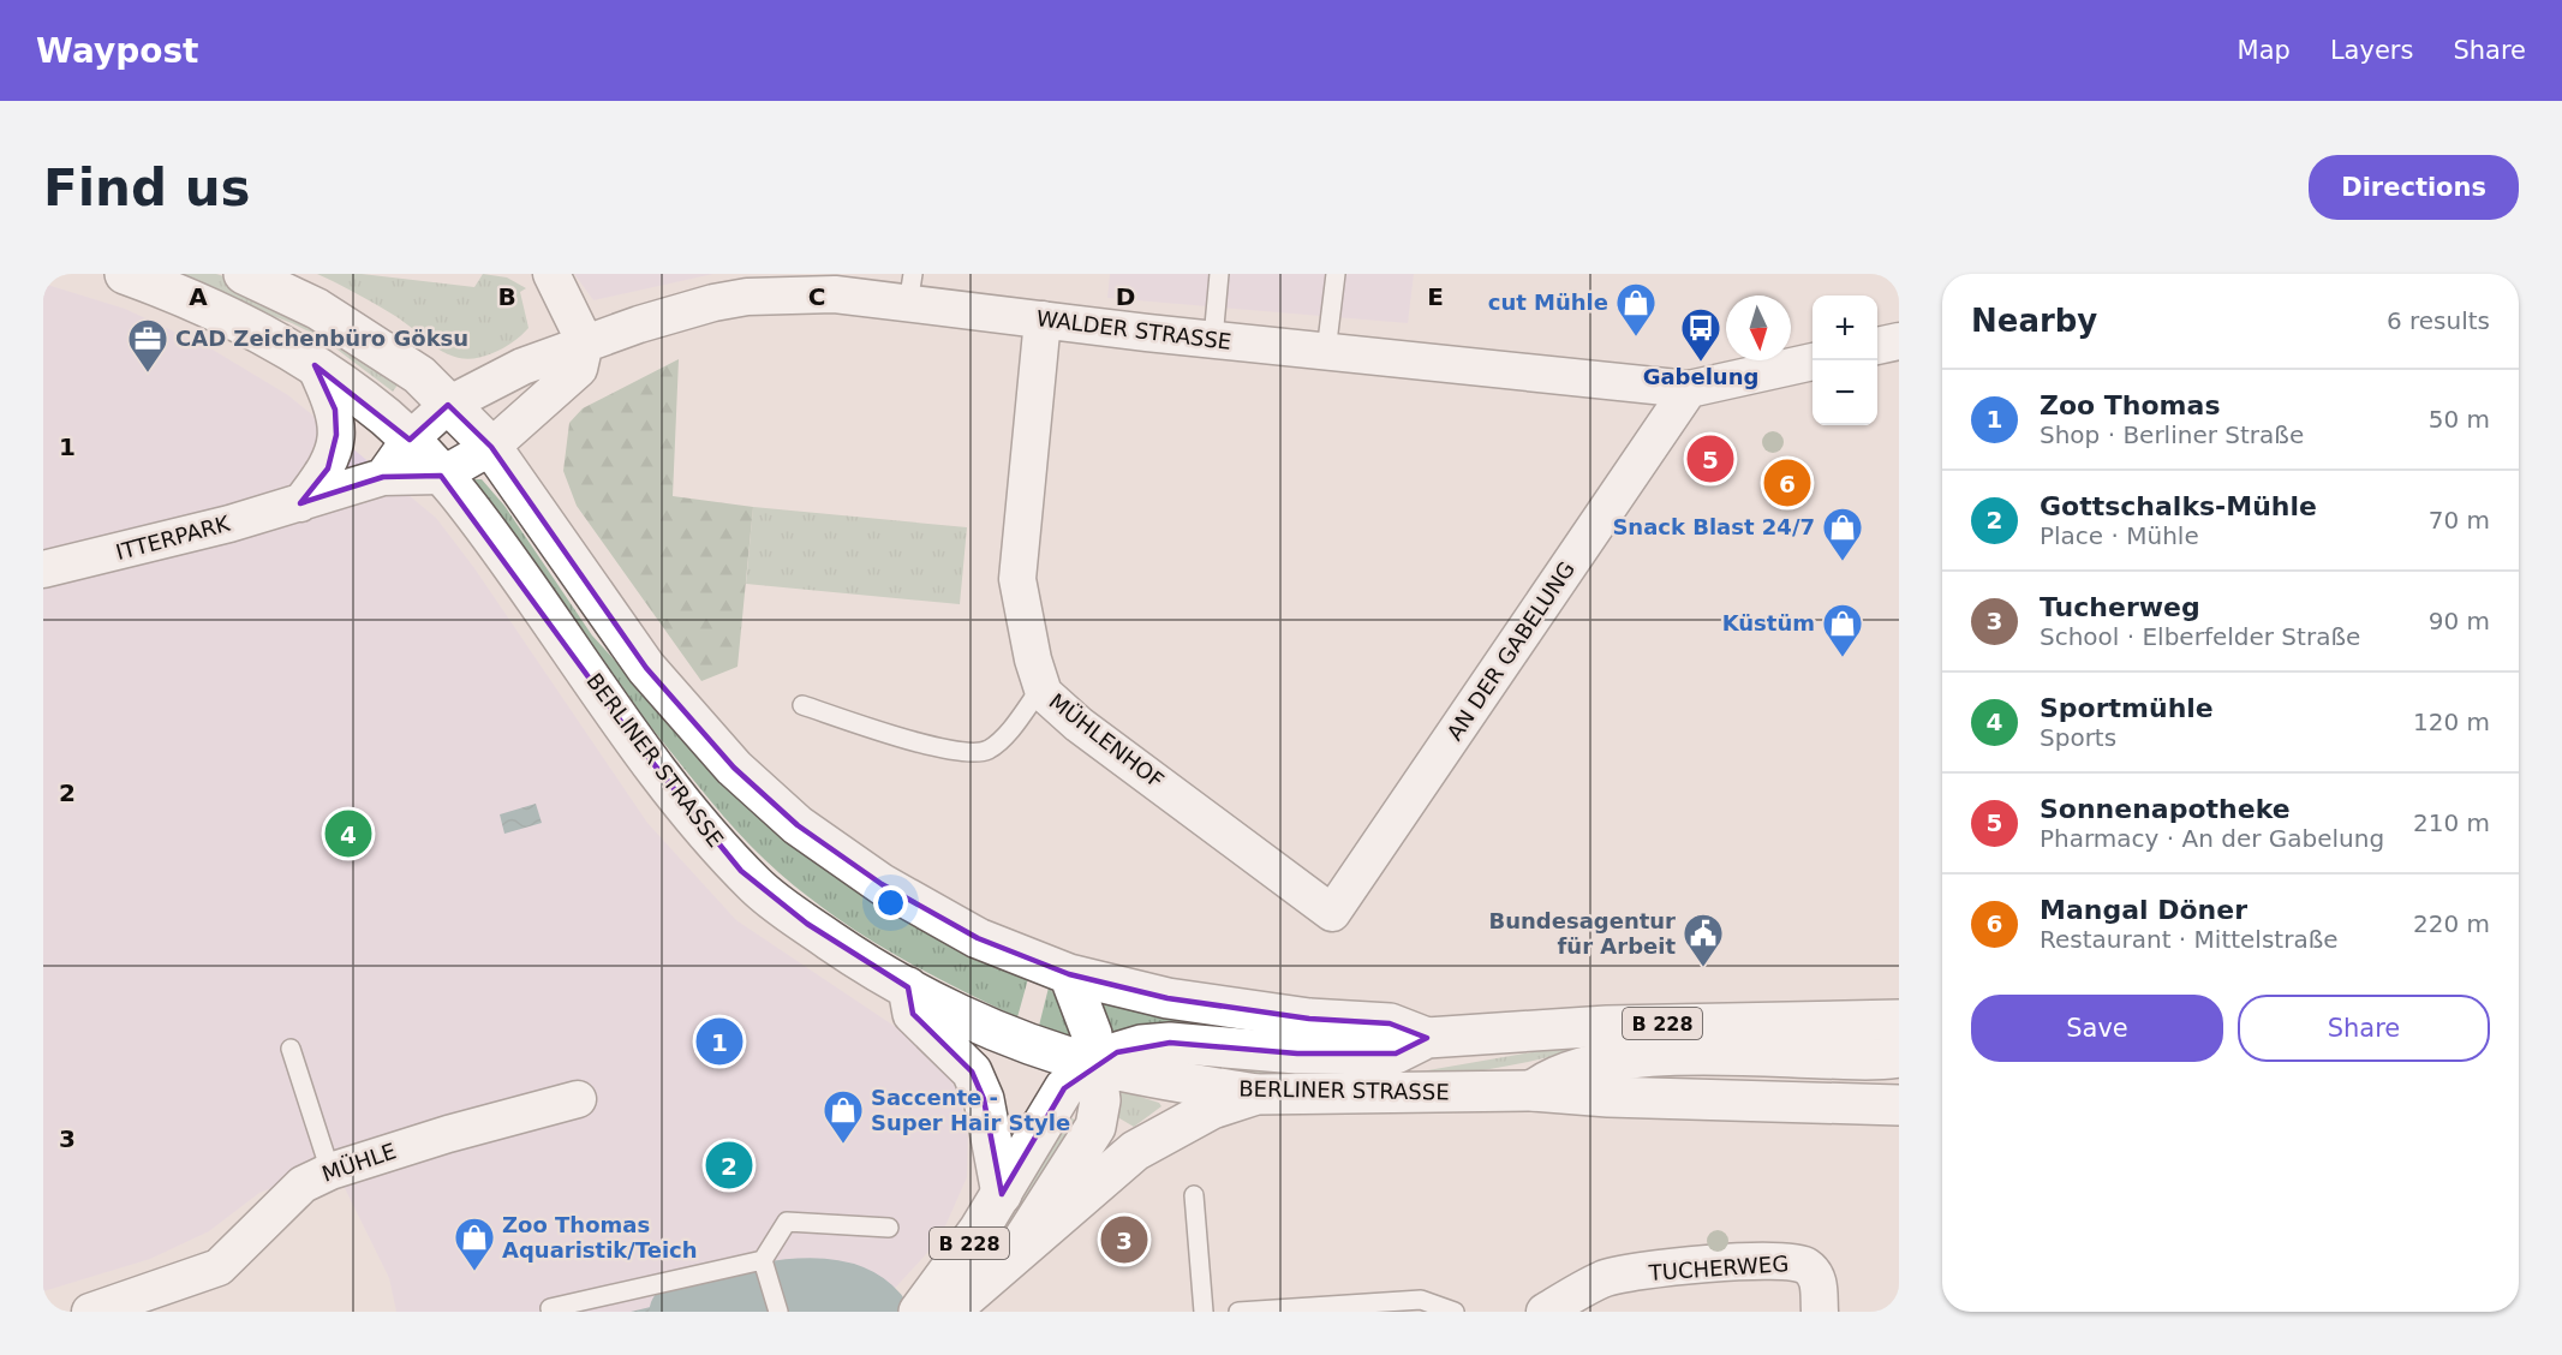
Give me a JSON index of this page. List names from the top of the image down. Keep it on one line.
{"streets":{"main road":["BERLINER STRASSE","B 228"],"street":["WALDER STRASSE","ITTERPARK","AN DER GABELUNG","MÜHLENHOF","MÜHLE","TUCHERWEG"]},"crossings":[["WALDER STRASSE","AN DER GABELUNG"],["WALDER STRASSE","MÜHLENHOF"],["WALDER STRASSE","BERLINER STRASSE"],["ITTERPARK","BERLINER STRASSE"],["AN DER GABELUNG","MÜHLENHOF"],["BERLINER STRASSE","B 228"]],"places":{"shop":["cut Mühle","Snack Blast 24/7","Küstüm","Saccente - Super Hair Style","Zoo Thomas Aquaristik/Teich"],"bus stop":["Gabelung"],"office":["CAD Zeichenbüro Göksu"],"public building":["Bundesagentur für Arbeit"]},"north":"bottom","page":{"header":"Waypost","nav":["Map","Layers","Share"],"buttons":["Directions",["Save","Share"]],"title":"Find us","heading":["Nearby","6 results"],"map_buttons":["+","−"],"list":[{"mark":"1","name":"Zoo Thomas","note":"Shop · Berliner Straße","value":"50 m"},{"mark":"2","name":"Gottschalks-Mühle","note":"Place · Mühle","value":"70 m"},{"mark":"3","name":"Tucherweg","note":"School · Elberfelder Straße","value":"90 m"},{"mark":"4","name":"Sportmühle","note":"Sports","value":"120 m"},{"mark":"5","name":"Sonnenapotheke","note":"Pharmacy · An der Gabelung","value":"210 m"},{"mark":"6","name":"Mangal Döner","note":"Restaurant · Mittelstraße","value":"220 m"}],"pins":["5","6","4","1","2","3"]},"grid":{"columns":["A","B","C","D","E"],"rows":["1","2","3"]}}
